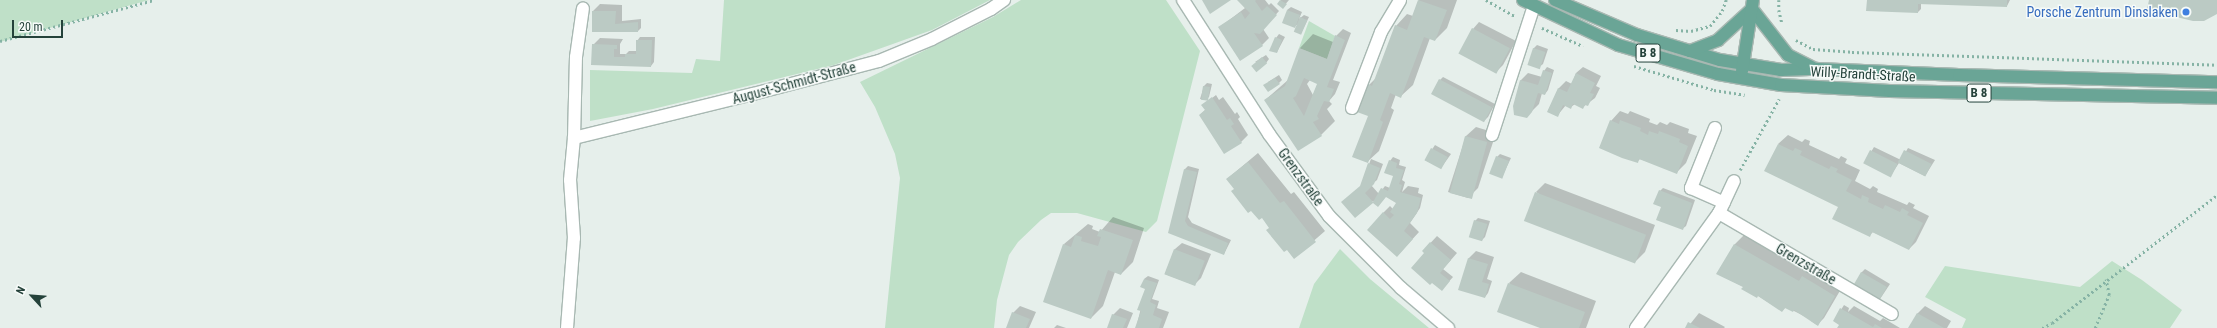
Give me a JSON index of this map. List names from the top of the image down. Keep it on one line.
{"streets":{"main road":["B 8","Willy-Brandt-Straße"],"street":["August-Schmidt-Straße","Grenzstraße"]},"crossings":[["B 8","Willy-Brandt-Straße"]],"places":["Porsche Zentrum Dinslaken"],"scale_bar":"20 m","north":"top left"}
